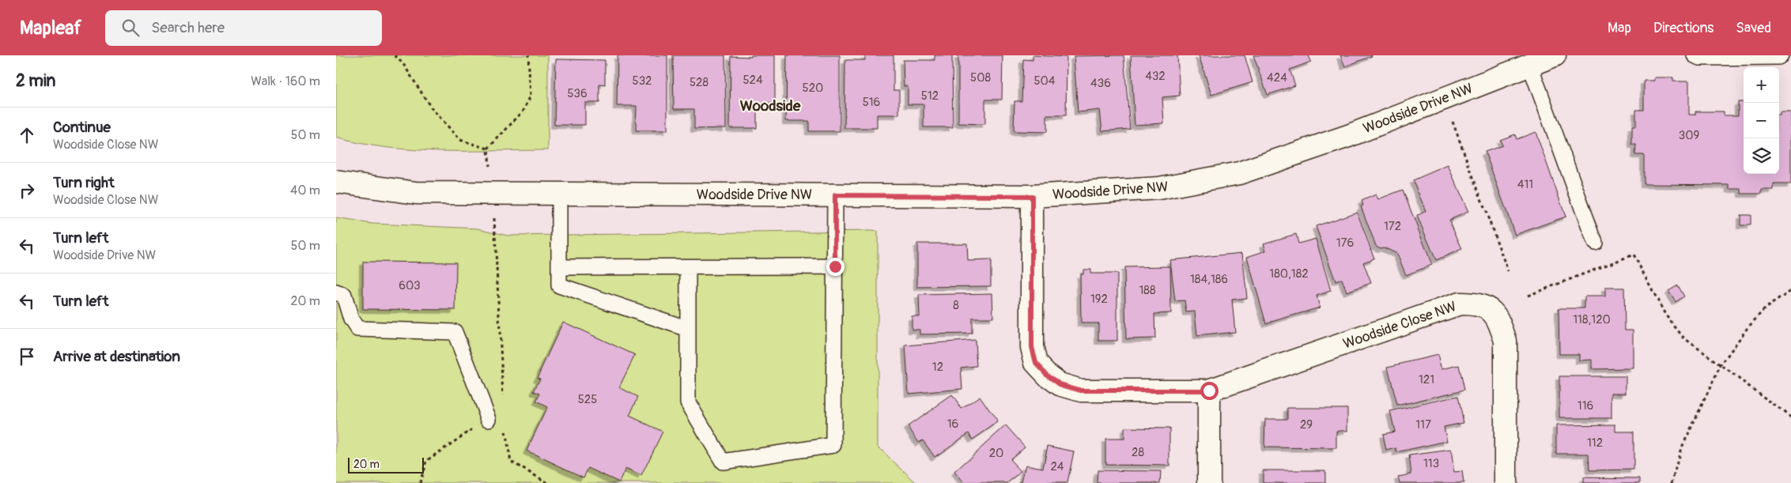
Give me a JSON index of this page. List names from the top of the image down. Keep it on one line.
{"streets":{"street":["Woodside Drive NW","Woodside Close NW"]},"crossings":[["Woodside Drive NW","Woodside Close NW"]],"districts":["Woodside"],"house_numbers":["432","508","424","524","532","504","528","436","520","536","512","516","309","411","172","176","180,182","184,186","603","188","192","8","118,120","12","121","525","116","16","29","117","112","28","20","113","24"],"scale_bar":"20 m","page":{"header":"Mapleaf","search":"Search here","nav":["Map","Directions","Saved"],"heading":["2 min","Walk · 160 m"],"map_buttons":["+","−"],"list":[["Continue","Woodside Close NW","50 m"],["Turn right","Woodside Close NW","40 m"],["Turn left","Woodside Drive NW","50 m"],["Turn left","20 m"],"Arrive at destination"],"scale":"20 m"}}
